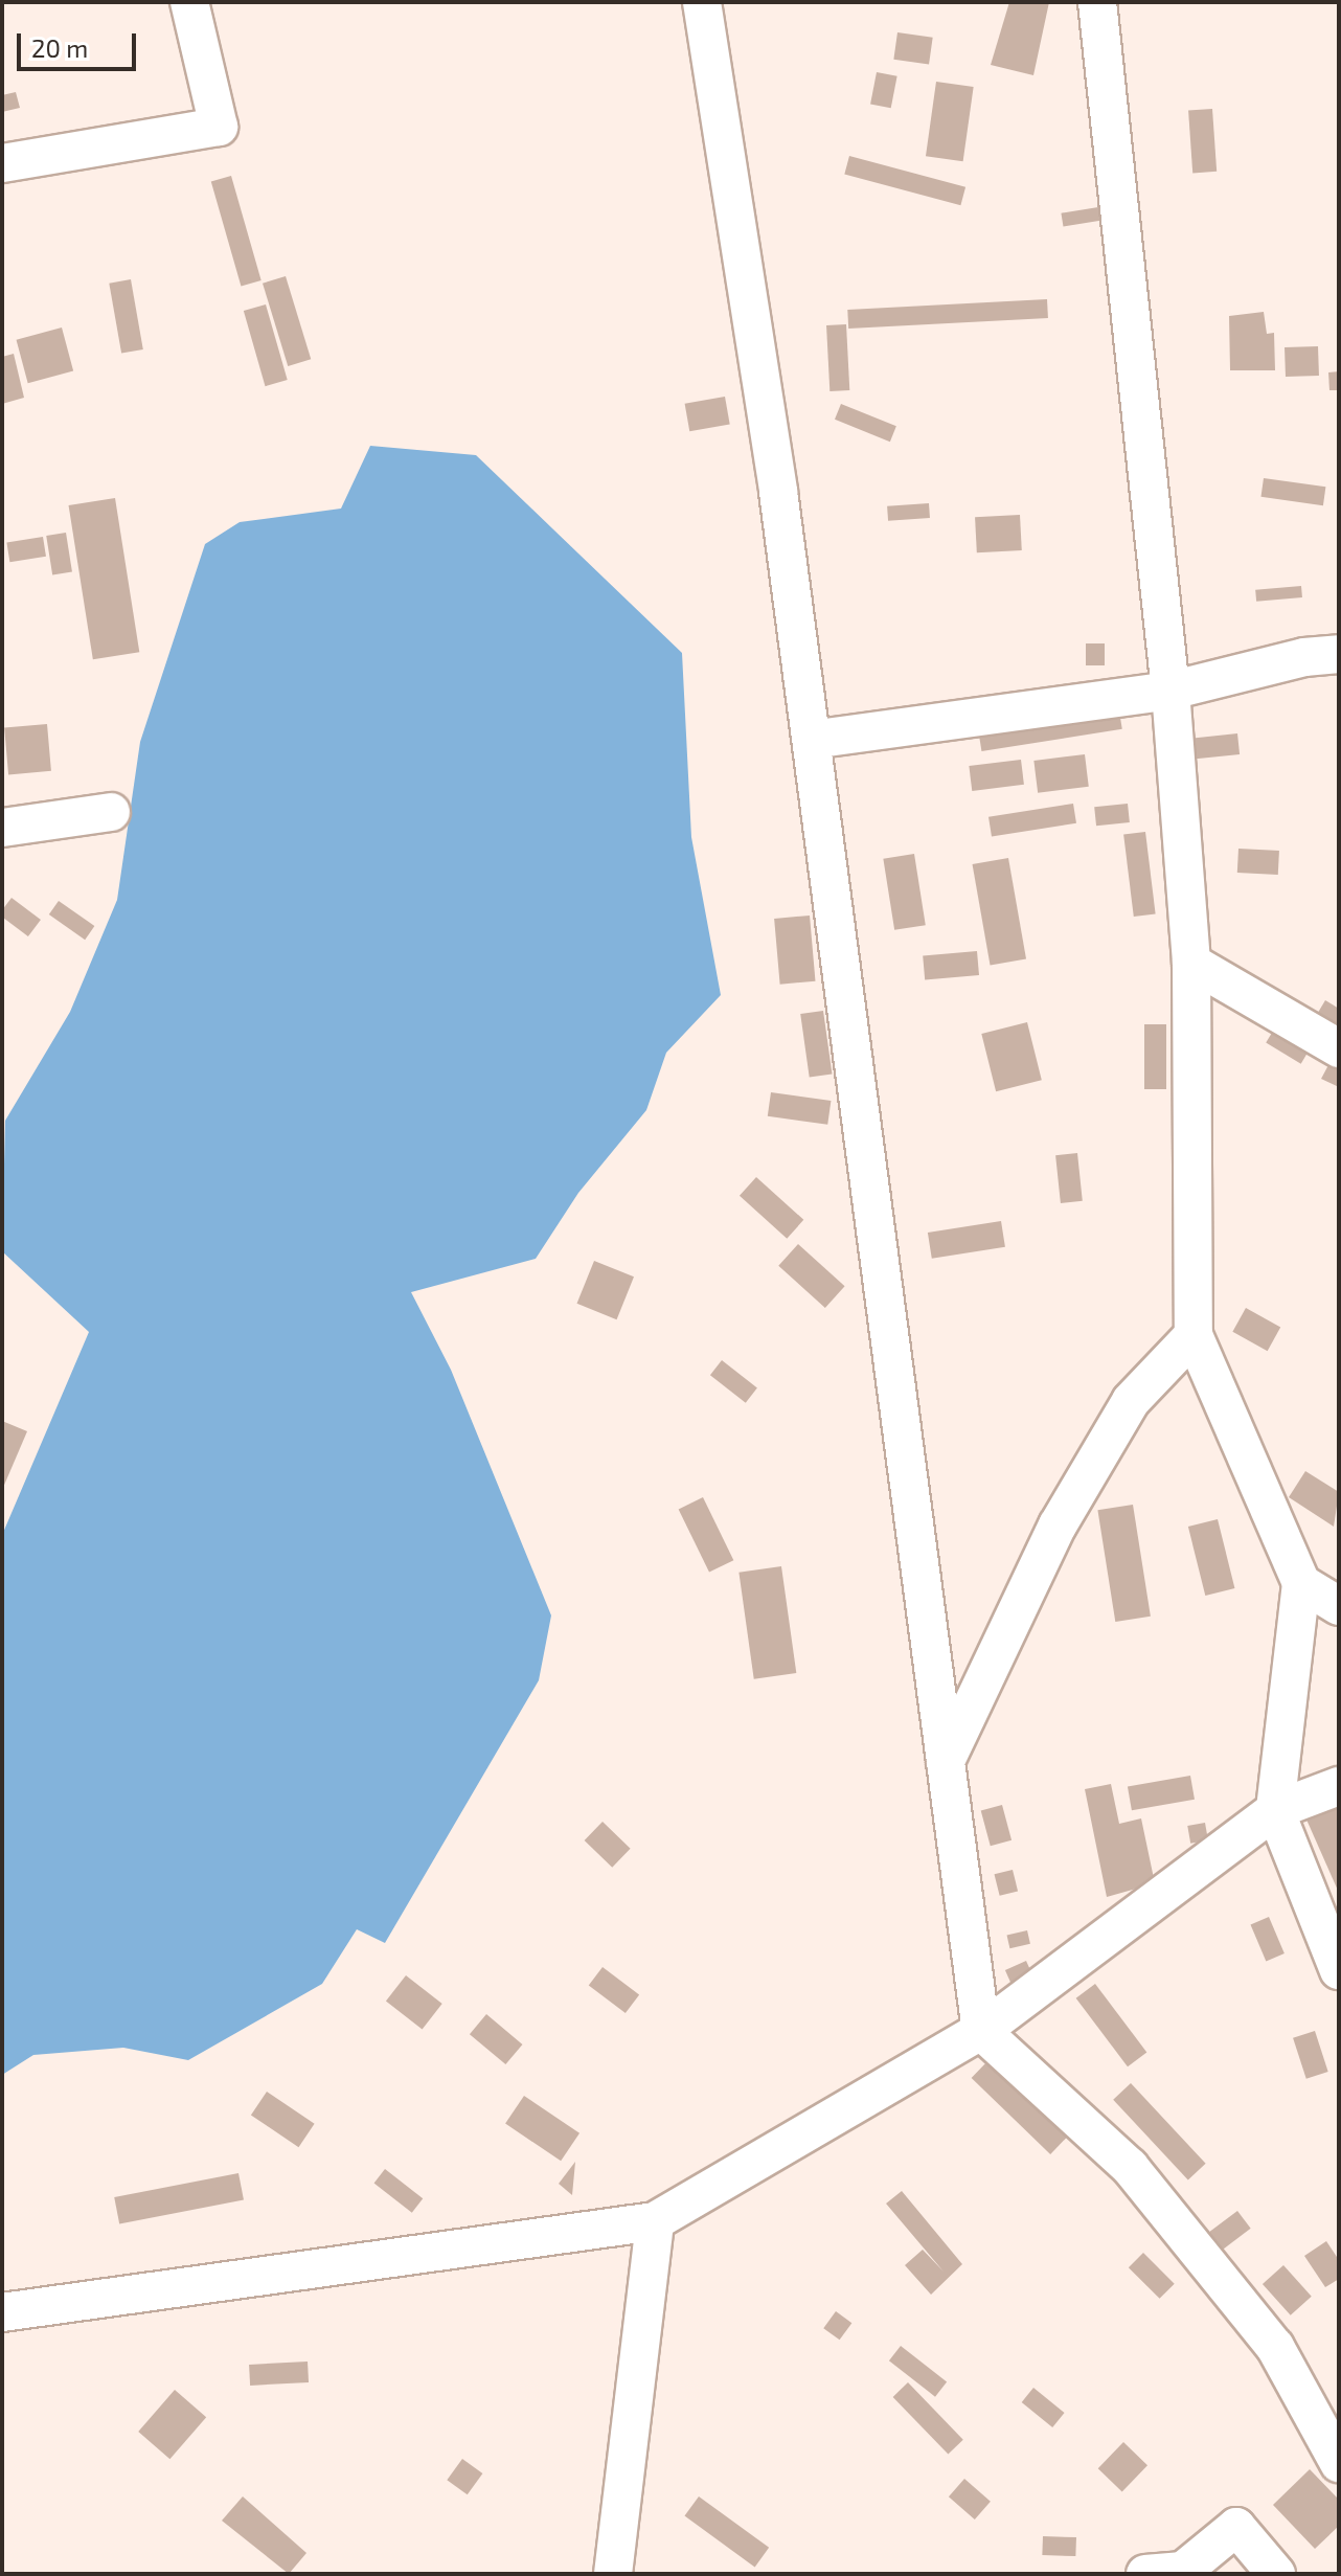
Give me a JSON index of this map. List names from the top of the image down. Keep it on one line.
{"scale_bar":"20 m"}
